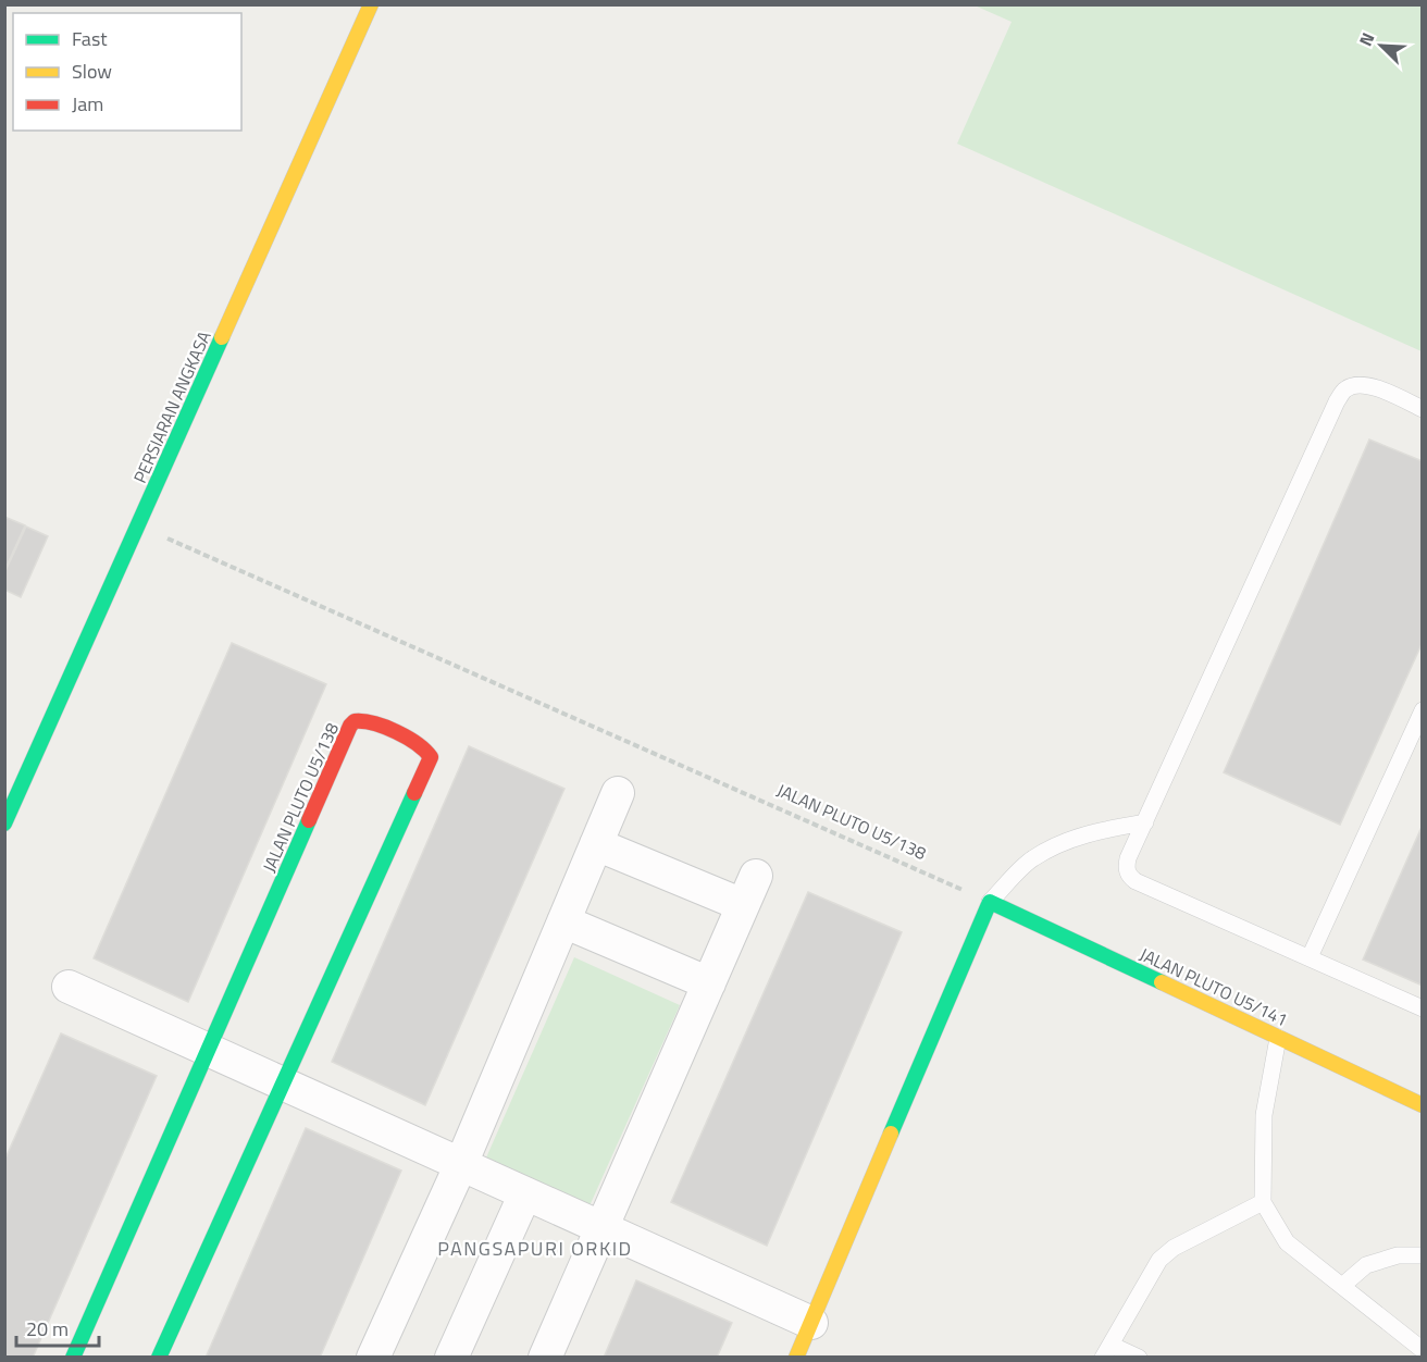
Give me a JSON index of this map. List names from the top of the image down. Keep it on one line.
{"streets":{"street":["PERSIARAN ANGKASA","JALAN PLUTO U5/138","JALAN PLUTO U5/141"]},"crossings":[["PERSIARAN ANGKASA","JALAN PLUTO U5/138"],["JALAN PLUTO U5/138","JALAN PLUTO U5/141"]],"districts":["PANGSAPURI ORKID"],"legend":["Fast","Slow","Jam"],"scale_bar":"20 m","north":"top left"}
